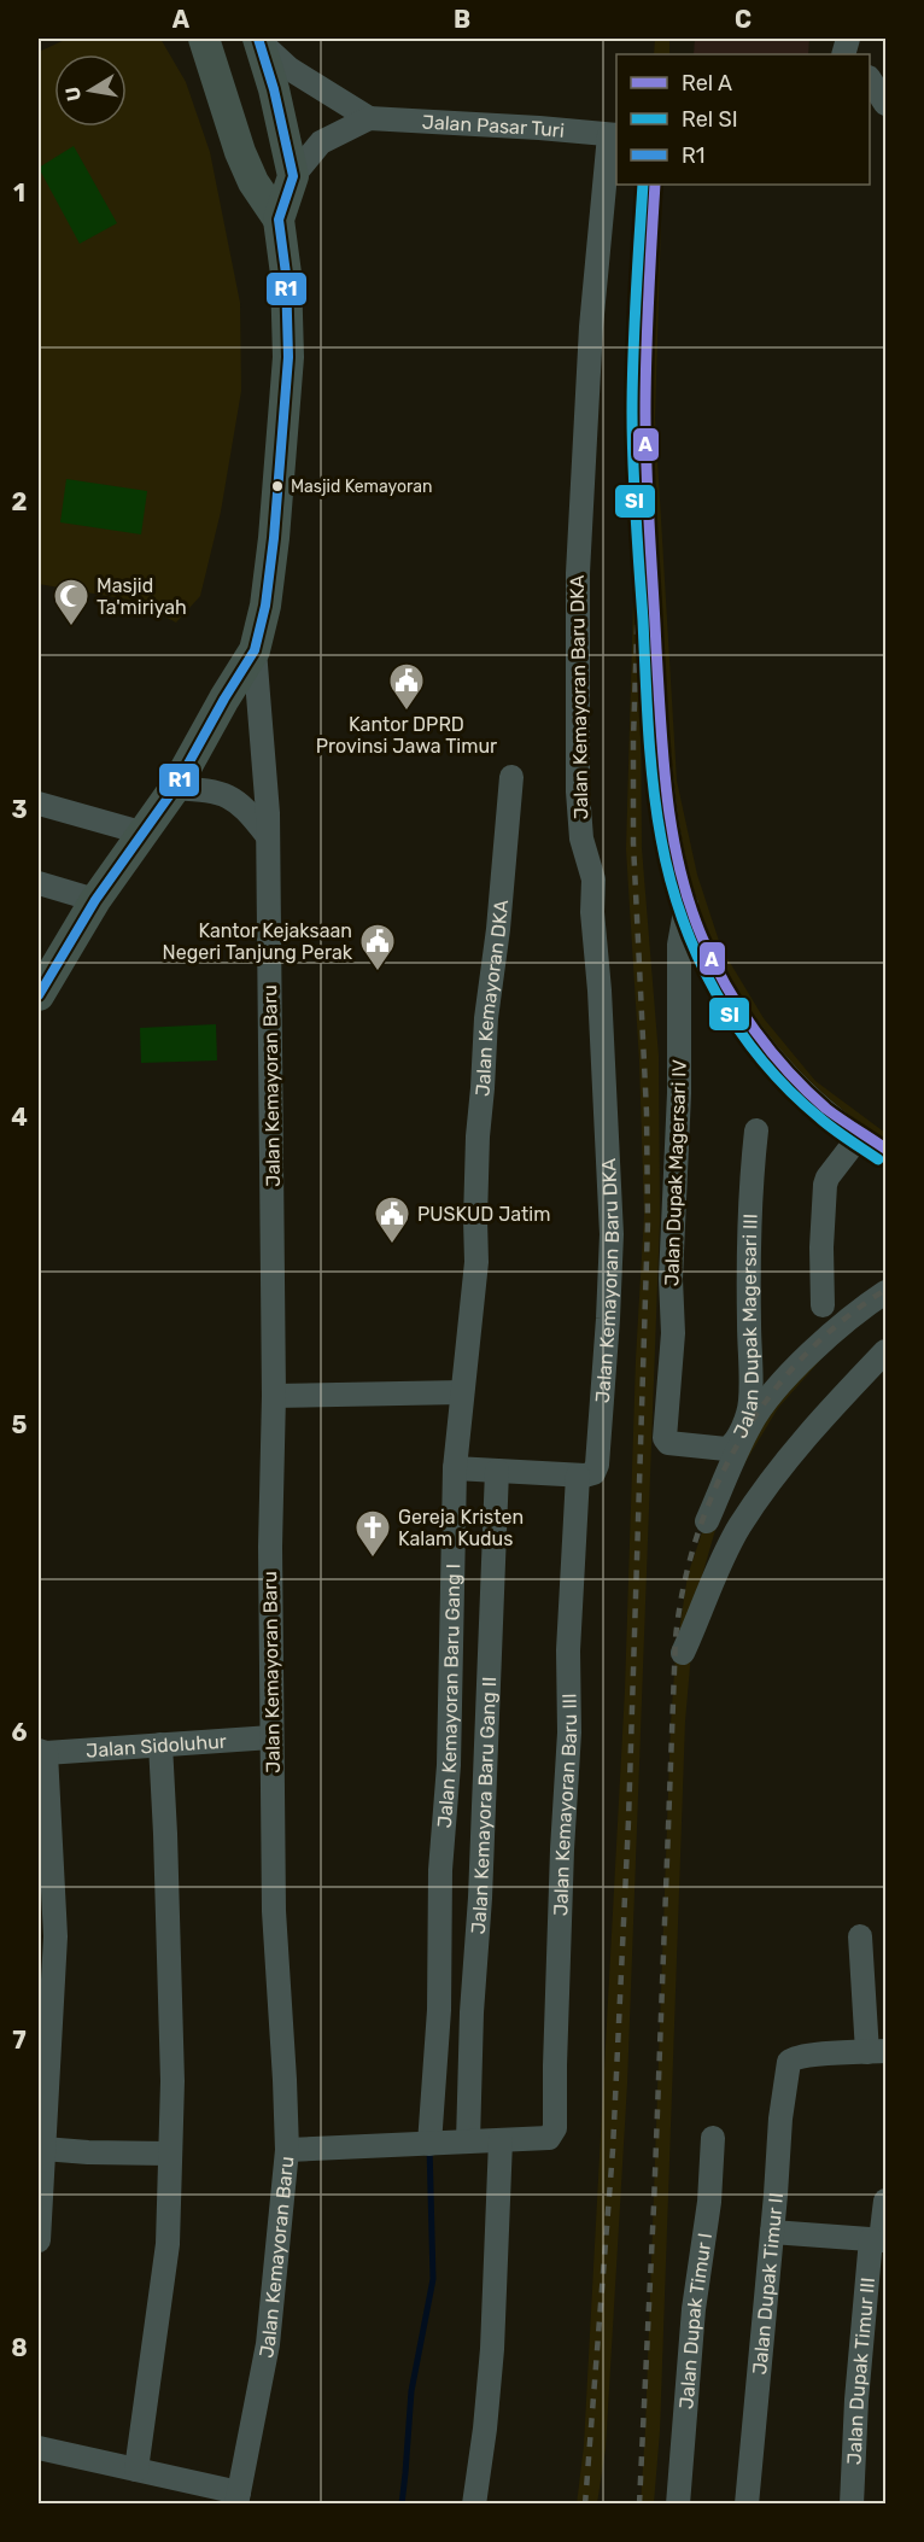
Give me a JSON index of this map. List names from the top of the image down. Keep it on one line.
{"streets":{"street":["Jalan Pasar Turi","Jalan Kemayoran Baru DKA","Jalan Kemayoran DKA","Jalan Kemayoran Baru","Jalan Dupak Magersari IV","Jalan Dupak Magersari III","Jalan Kemayoran Baru Gang I","Jalan Sidoluhur","Jalan Kemayoran Baru III","Jalan Kemayora Baru Gang II","Jalan Dupak Timur II","Jalan Dupak Timur I","Jalan Dupak Timur III"]},"crossings":[["Jalan Pasar Turi","Jalan Kemayoran Baru DKA"],["Jalan Kemayoran Baru DKA","Jalan Kemayoran Baru III"],["Jalan Kemayoran DKA","Jalan Kemayoran Baru Gang I"],["Jalan Kemayoran Baru","Jalan Sidoluhur"],["Jalan Dupak Magersari IV","Jalan Dupak Magersari III"]],"places":{"other":["Masjid Kemayoran"],"mosque":["Masjid Ta'miriyah"],"public building":["Kantor DPRD Provinsi Jawa Timur","Kantor Kejaksaan Negeri Tanjung Perak","PUSKUD Jatim"],"church":["Gereja Kristen Kalam Kudus"]},"lines":["transit line R1","rail line A","rail line SI"],"legend":["Rel A","Rel SI","R1"],"north":"left","grid":{"columns":["A","B","C"],"rows":["1","2","3","4","5","6","7","8"]}}
